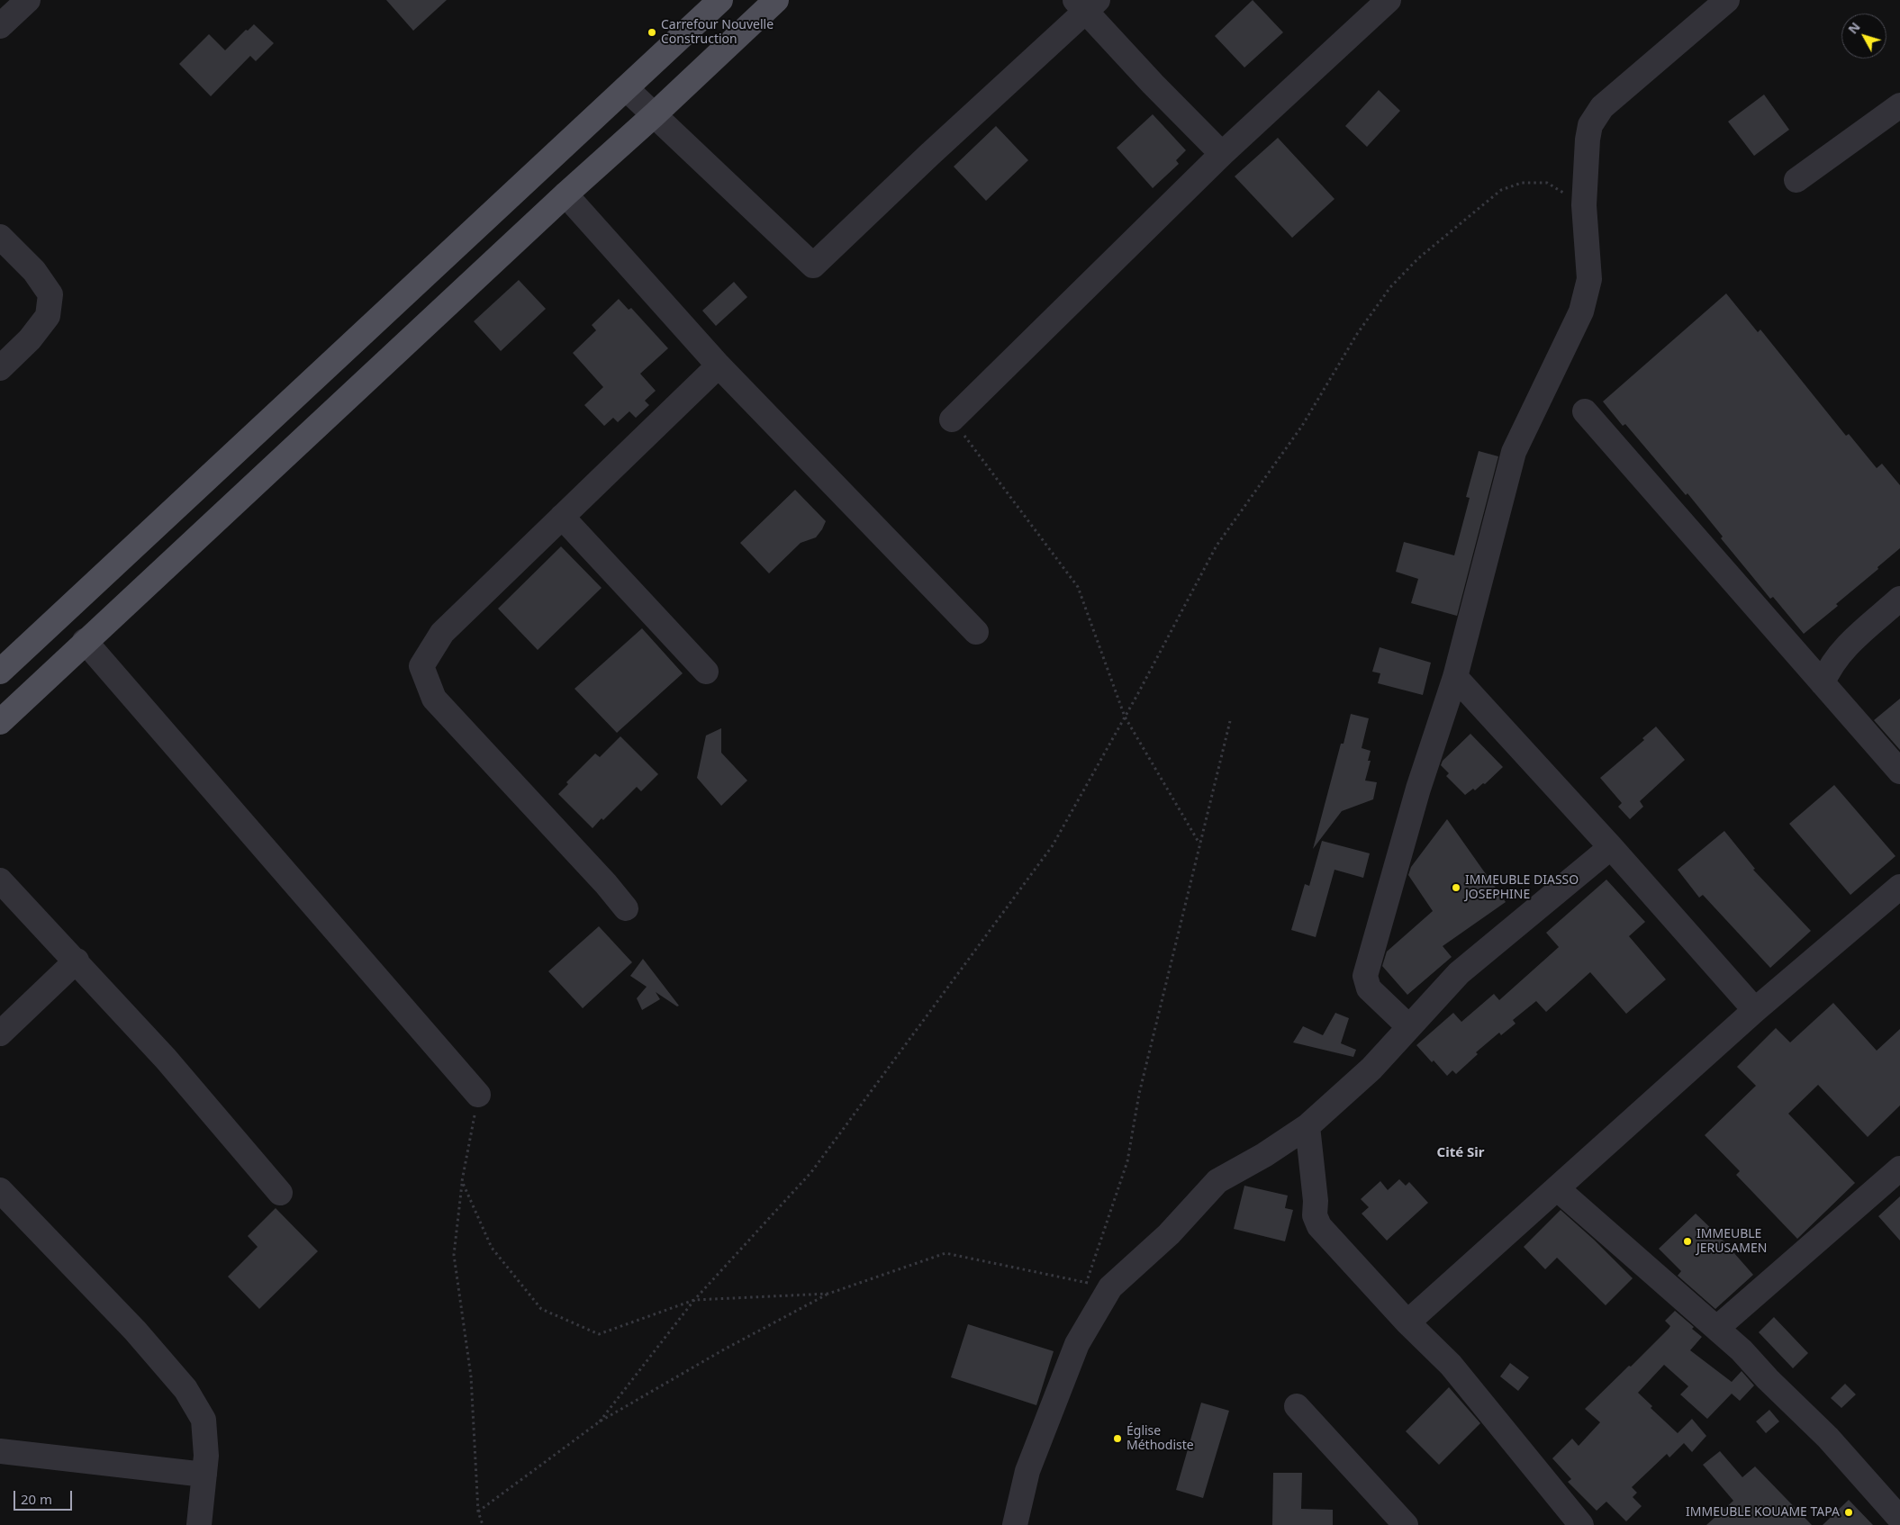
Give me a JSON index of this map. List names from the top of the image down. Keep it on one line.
{"districts":["Cité Sir"],"places":["Carrefour Nouvelle Construction","IMMEUBLE DIASSO JOSEPHINE","IMMEUBLE JERUSAMEN","Église Méthodiste","IMMEUBLE KOUAME TAPA"],"scale_bar":"20 m","north":"top left"}
